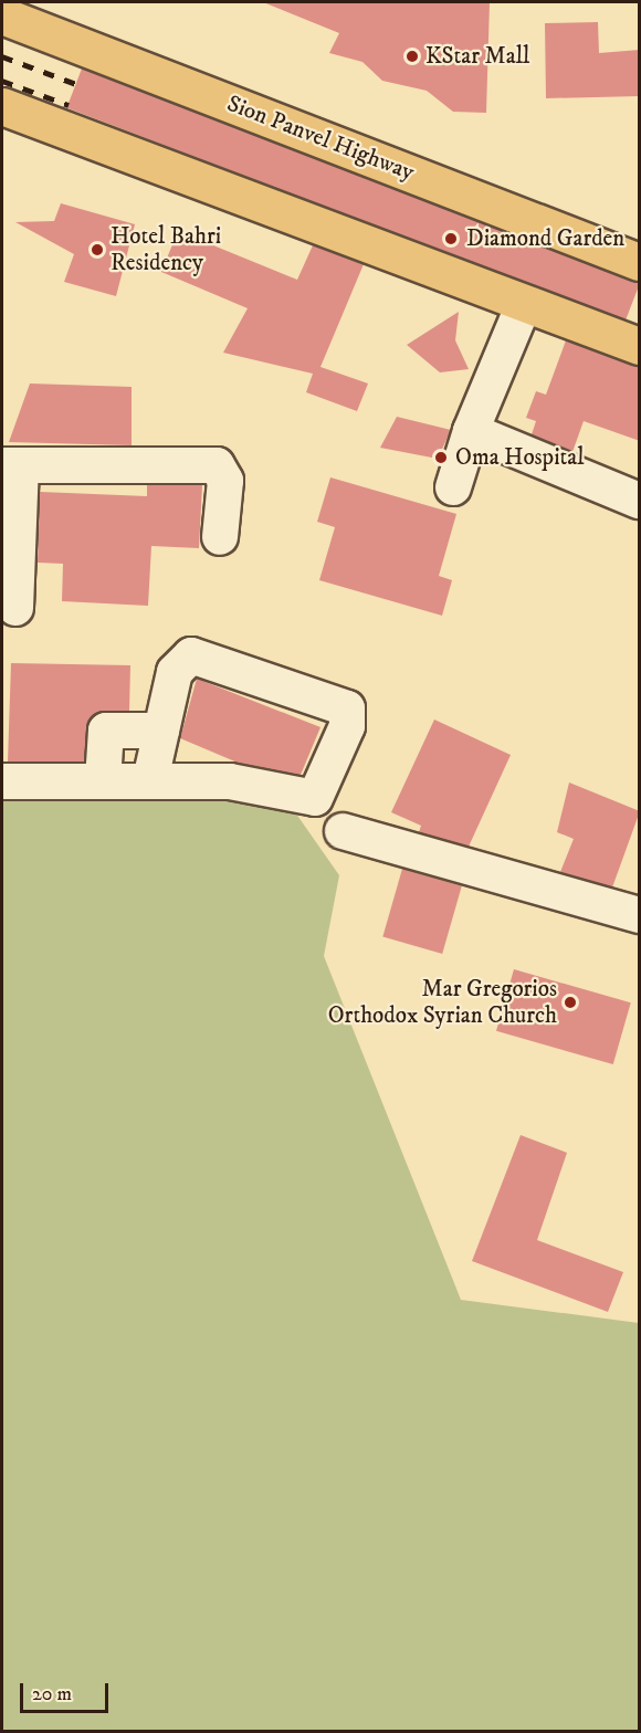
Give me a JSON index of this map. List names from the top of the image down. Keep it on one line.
{"streets":{"highway":["Sion Panvel Highway"]},"places":["KStar Mall","Diamond Garden","Hotel Bahri Residency","Oma Hospital","Mar Gregorios Orthodox Syrian Church"],"scale_bar":"20 m"}
